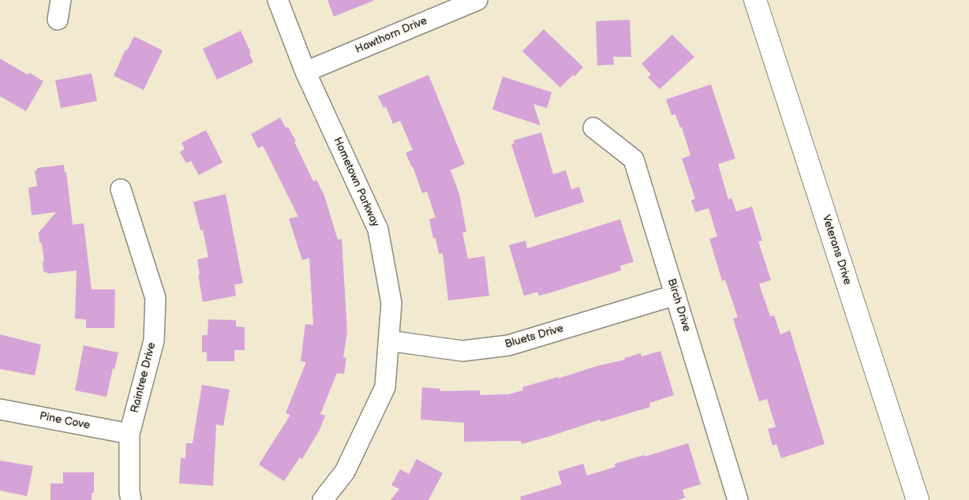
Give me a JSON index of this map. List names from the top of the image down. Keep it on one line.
{"streets":{"main road":["Veterans Drive"],"street":["Hawthorn Drive","Hometown Parkway","Birch Drive","Bluets Drive","Raintree Drive","Pine Cove"]},"crossings":[["Hawthorn Drive","Hometown Parkway"],["Hometown Parkway","Bluets Drive"],["Birch Drive","Bluets Drive"],["Raintree Drive","Pine Cove"]]}
